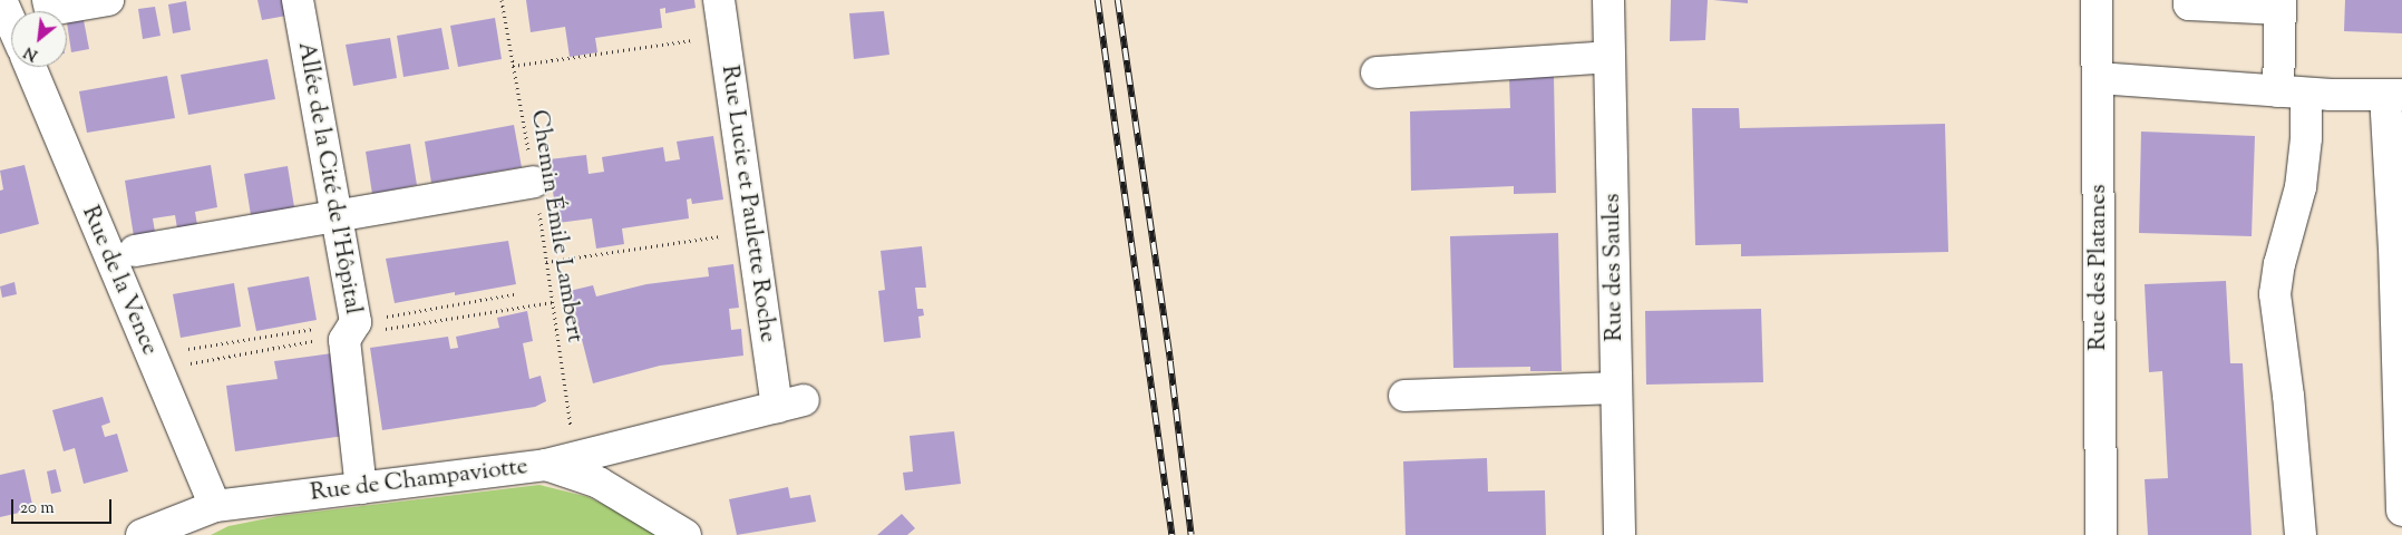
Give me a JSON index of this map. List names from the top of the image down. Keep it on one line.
{"streets":{"street":["Allée de la Cité de l'Hôpital","Rue Lucie et Paulette Roche","Rue des Saules","Rue des Platanes","Rue de la Vence","Rue de Champaviotte"],"path":["Chemin Émile Lambert"]},"crossings":[["Allée de la Cité de l'Hôpital","Rue de Champaviotte"],["Rue Lucie et Paulette Roche","Chemin Émile Lambert"],["Rue de la Vence","Rue de Champaviotte"]],"scale_bar":"20 m","north":"bottom left"}
